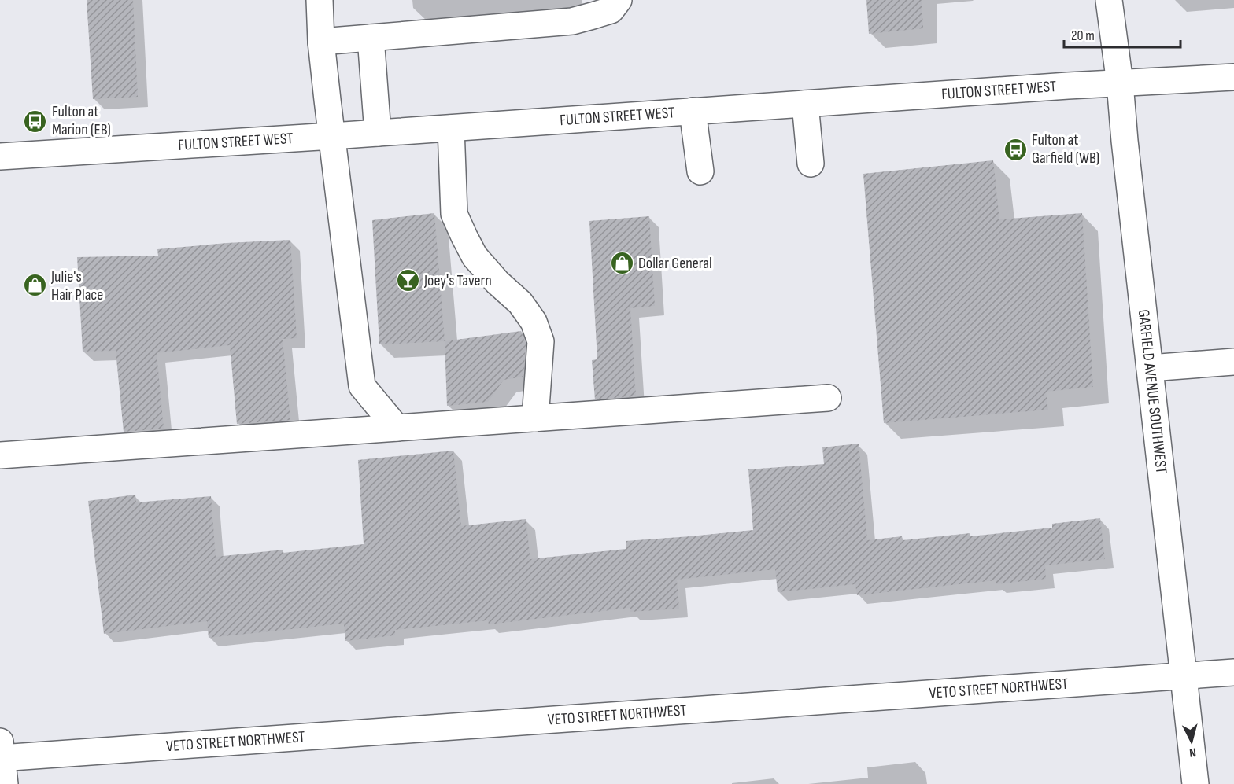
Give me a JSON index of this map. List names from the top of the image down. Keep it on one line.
{"streets":{"street":["FULTON STREET WEST","GARFIELD AVENUE SOUTHWEST","VETO STREET NORTHWEST"]},"crossings":[["FULTON STREET WEST","GARFIELD AVENUE SOUTHWEST"],["GARFIELD AVENUE SOUTHWEST","VETO STREET NORTHWEST"]],"places":{"bus stop":["Fulton at Marion (EB)","Fulton at Garfield (WB)"],"shop":["Dollar General","Julie's Hair Place"],"bar":["Joey's Tavern"]},"scale_bar":"20 m","north":"bottom"}
